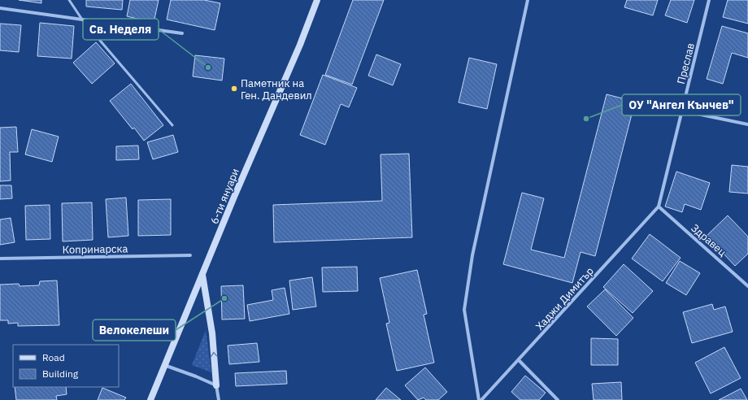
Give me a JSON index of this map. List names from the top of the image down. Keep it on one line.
{"streets":{"main road":["6-ти януари"],"street":["Преслав","Здравец","Копринарска","Хаджи Димитър"]},"crossings":[["Преслав","Здравец"],["Преслав","Хаджи Димитър"],["Здравец","Хаджи Димитър"]],"places":["Св. Неделя","Паметник на Ген. Дандевил","ОУ \"Ангел Кънчев\"","Велокелеши"],"legend":["Road","Building"]}
